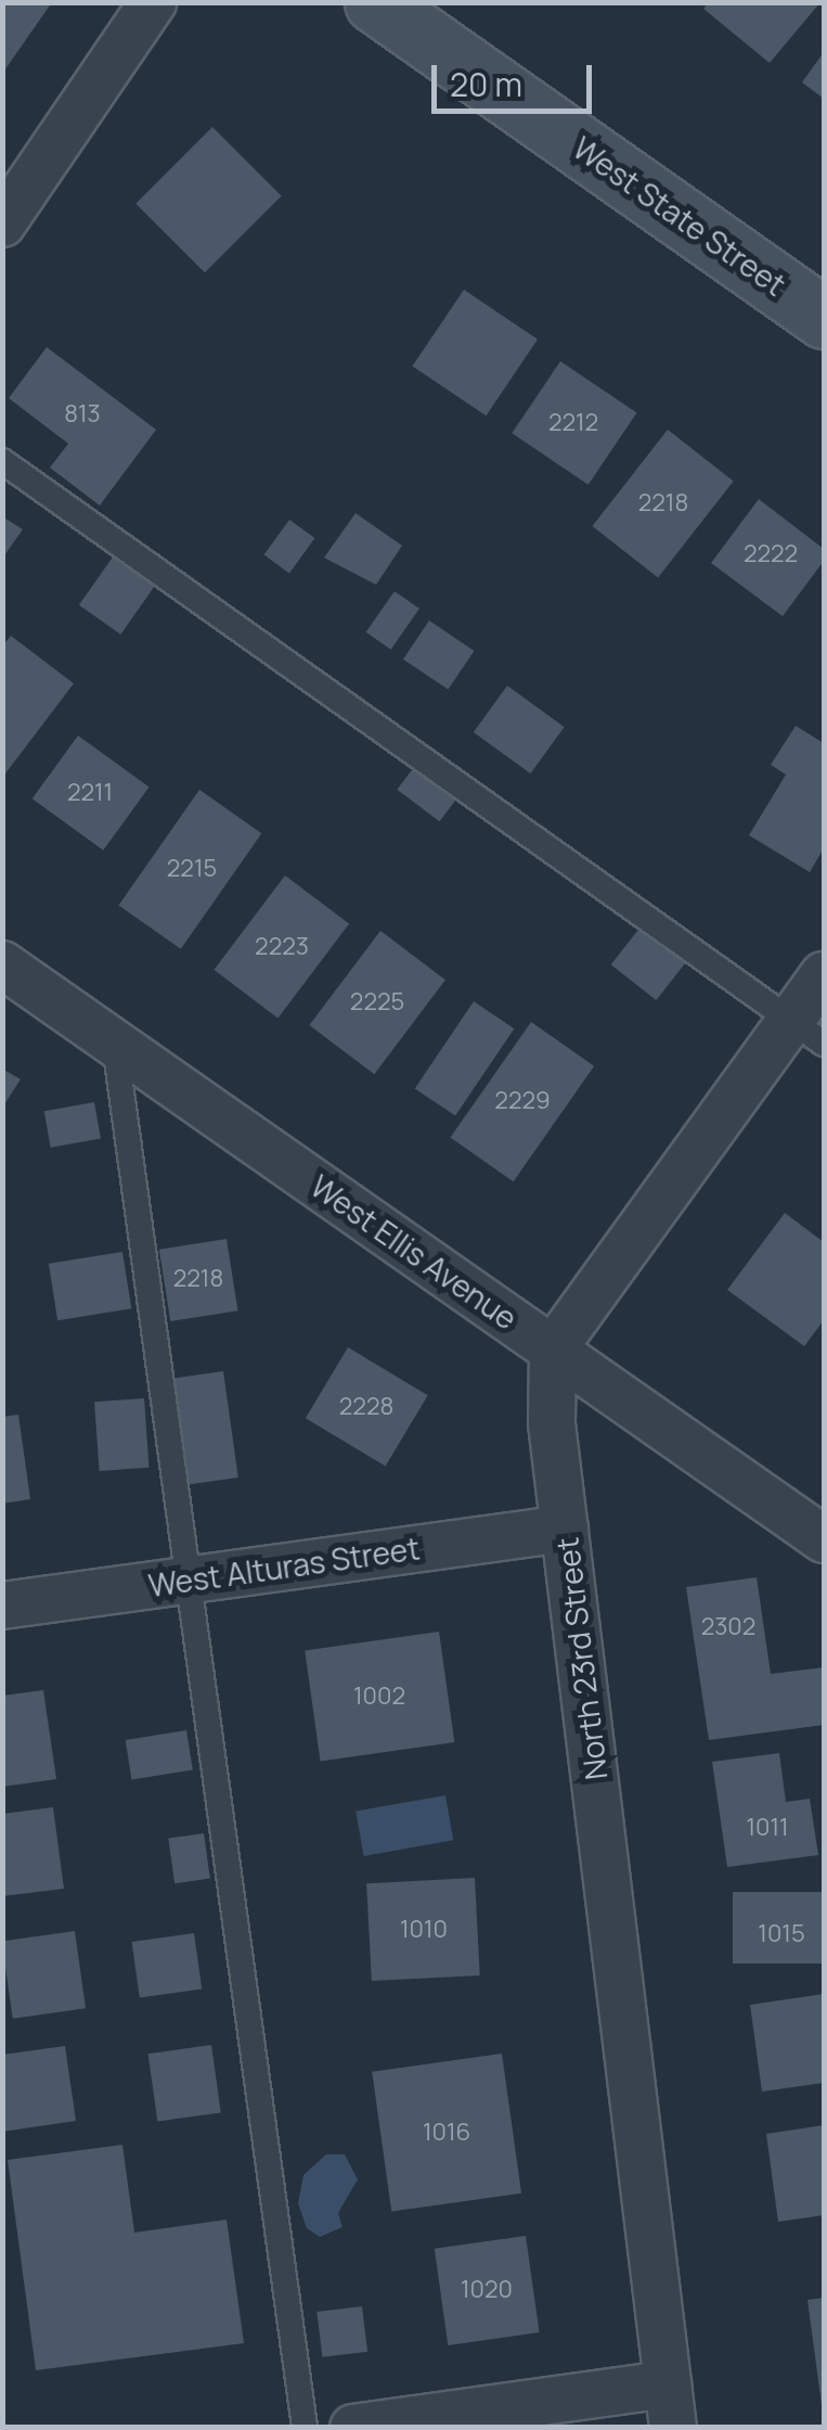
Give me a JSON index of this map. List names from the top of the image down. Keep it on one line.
{"streets":{"main road":["West State Street"],"street":["West Ellis Avenue","West Alturas Street","North 23rd Street"]},"crossings":[["West Ellis Avenue","North 23rd Street"],["West Alturas Street","North 23rd Street"]],"house_numbers":["813","2212","2218","2222","2211","2215","2223","2225","2229","2218","2228","2302","1002","1011","1010","1015","1016","1020"],"scale_bar":"20 m"}
